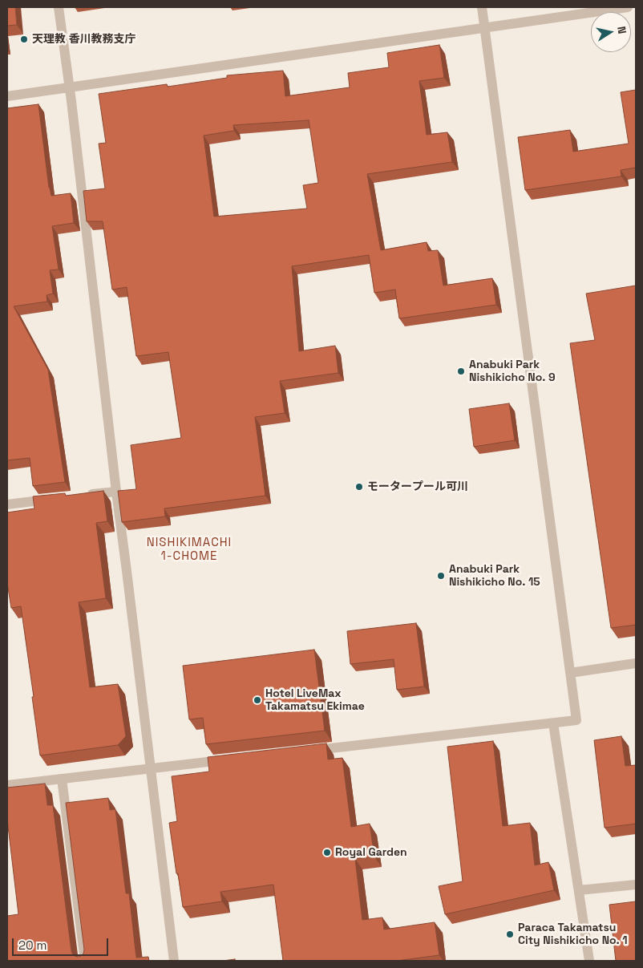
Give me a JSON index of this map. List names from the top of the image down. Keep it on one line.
{"districts":["NISHIKIMACHI 1-CHOME"],"places":["天理教 香川教務支庁","Anabuki Park Nishikicho No. 9","モータープール可川","Anabuki Park Nishikicho No. 15","Hotel LiveMax Takamatsu Ekimae","Royal Garden","Paraca Takamatsu City Nishikicho No. 1"],"scale_bar":"20 m","north":"right"}
